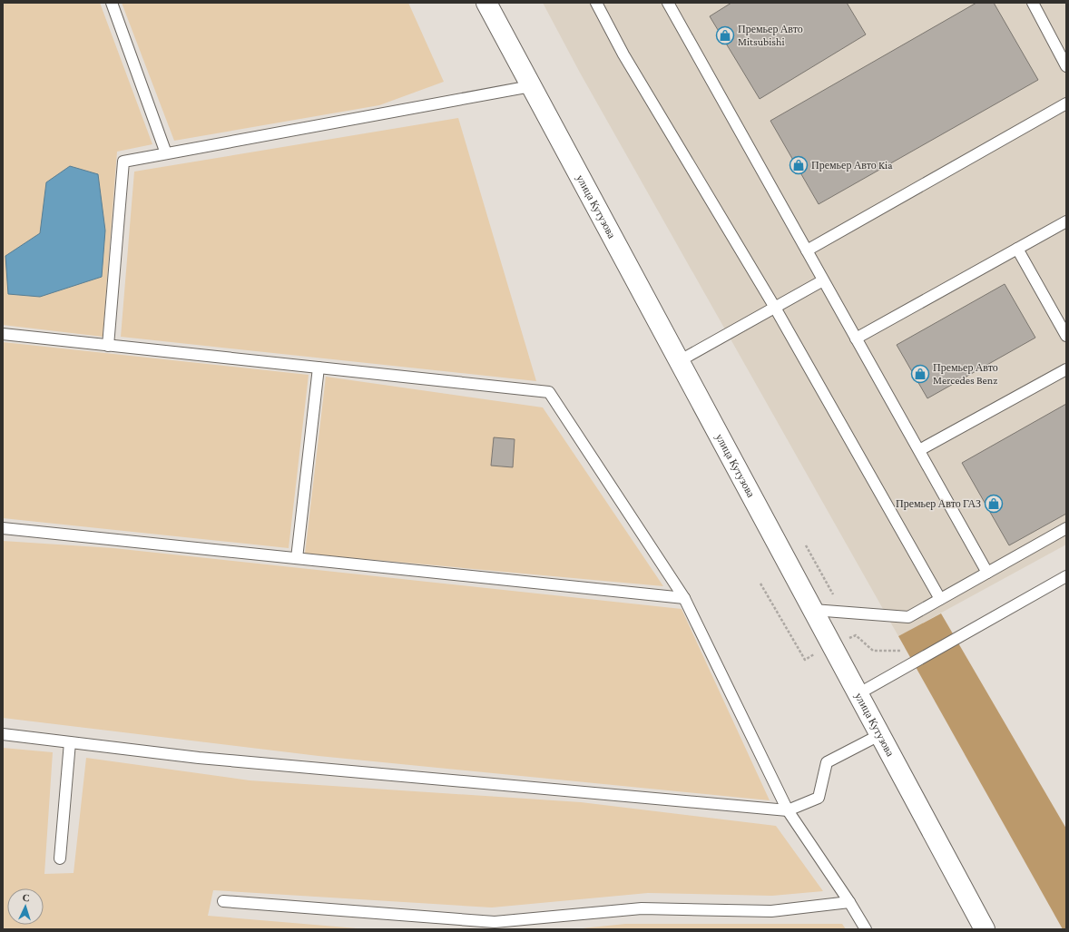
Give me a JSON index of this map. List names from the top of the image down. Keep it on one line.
{"streets":{"main road":["улица Кутузова"]},"places":{"shop":["Премьер Авто Mitsubishi","Премьер Авто Kia","Премьер Авто Mercedes Benz","Премьер Авто ГАЗ"]},"north":"top"}
